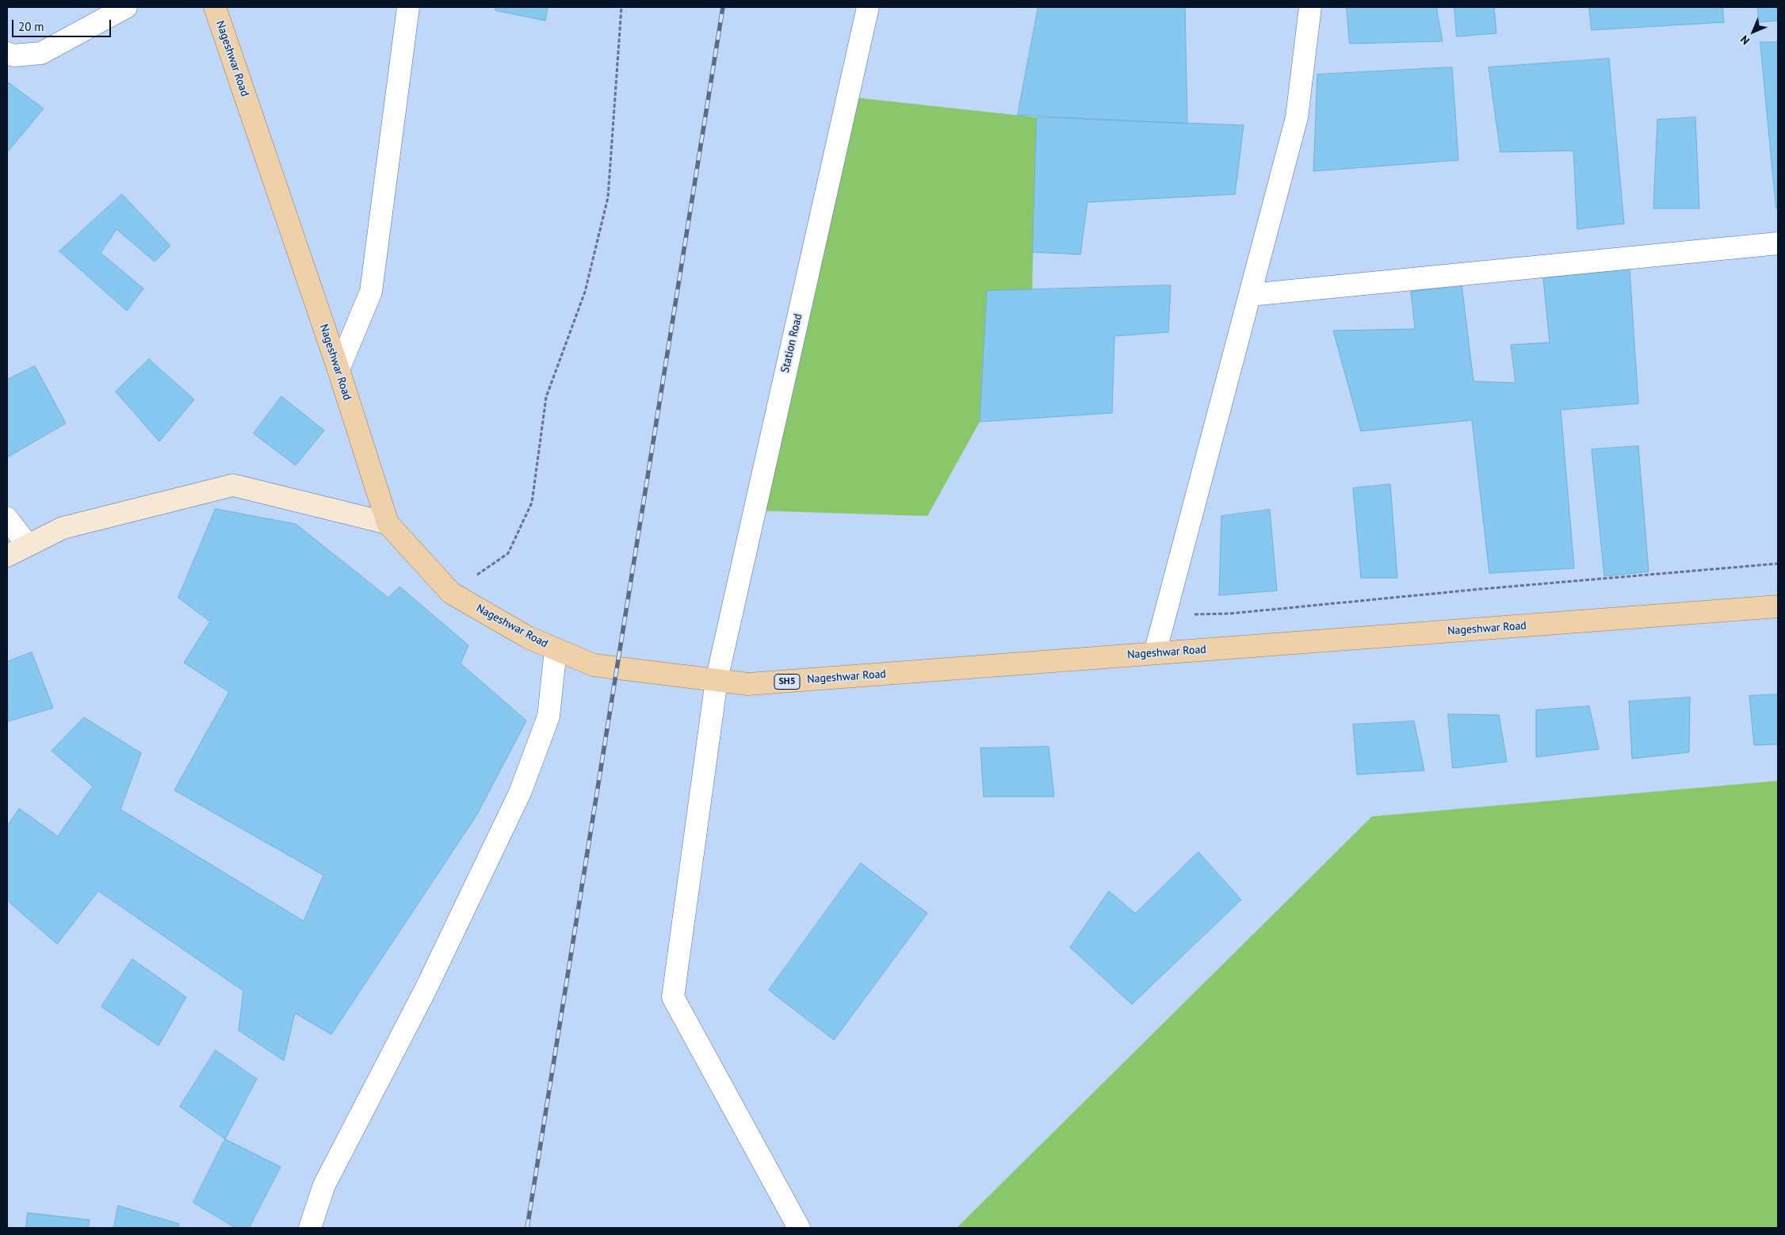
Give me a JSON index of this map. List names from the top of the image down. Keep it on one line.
{"streets":{"main road":["Nageshwar Road","SH5"],"street":["Station Road"]},"crossings":[["Nageshwar Road","Station Road"]],"scale_bar":"20 m","north":"bottom left"}
